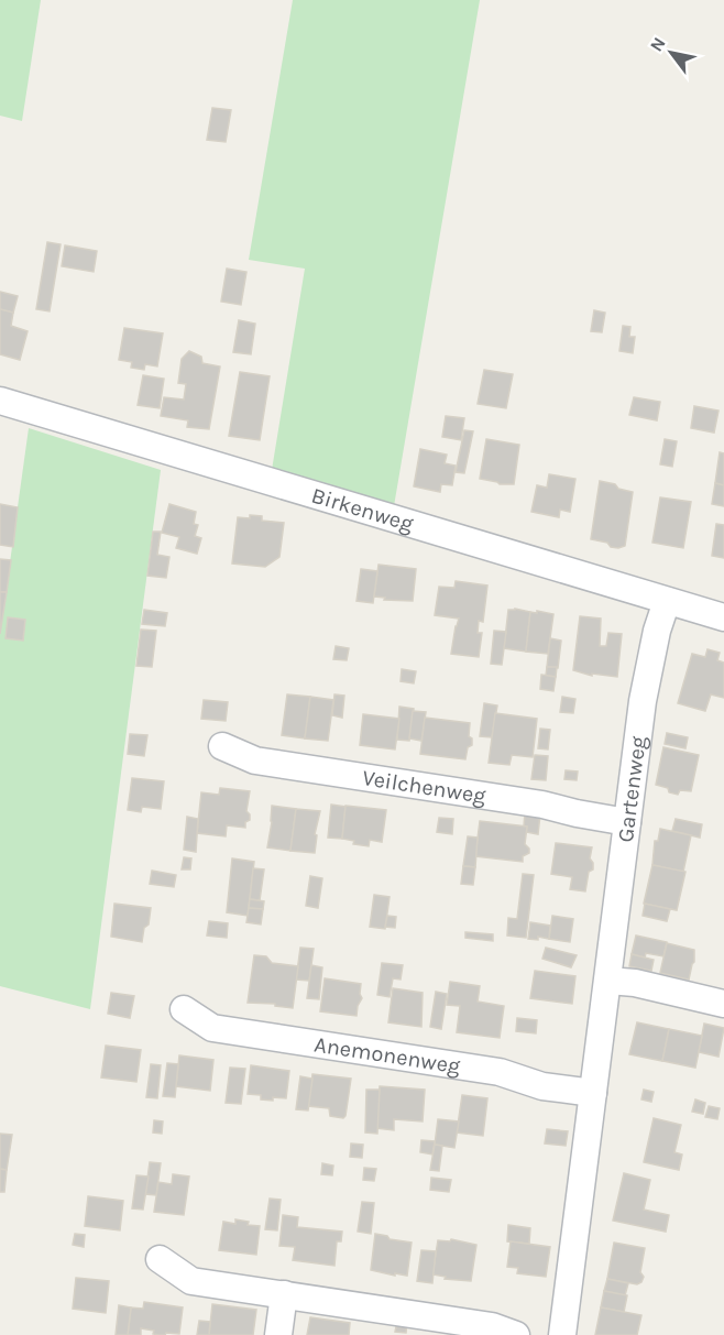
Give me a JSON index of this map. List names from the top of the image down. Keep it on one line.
{"streets":{"street":["Birkenweg","Veilchenweg","Gartenweg","Anemonenweg"]},"crossings":[["Birkenweg","Gartenweg"],["Veilchenweg","Gartenweg"],["Gartenweg","Anemonenweg"]],"north":"top left"}
